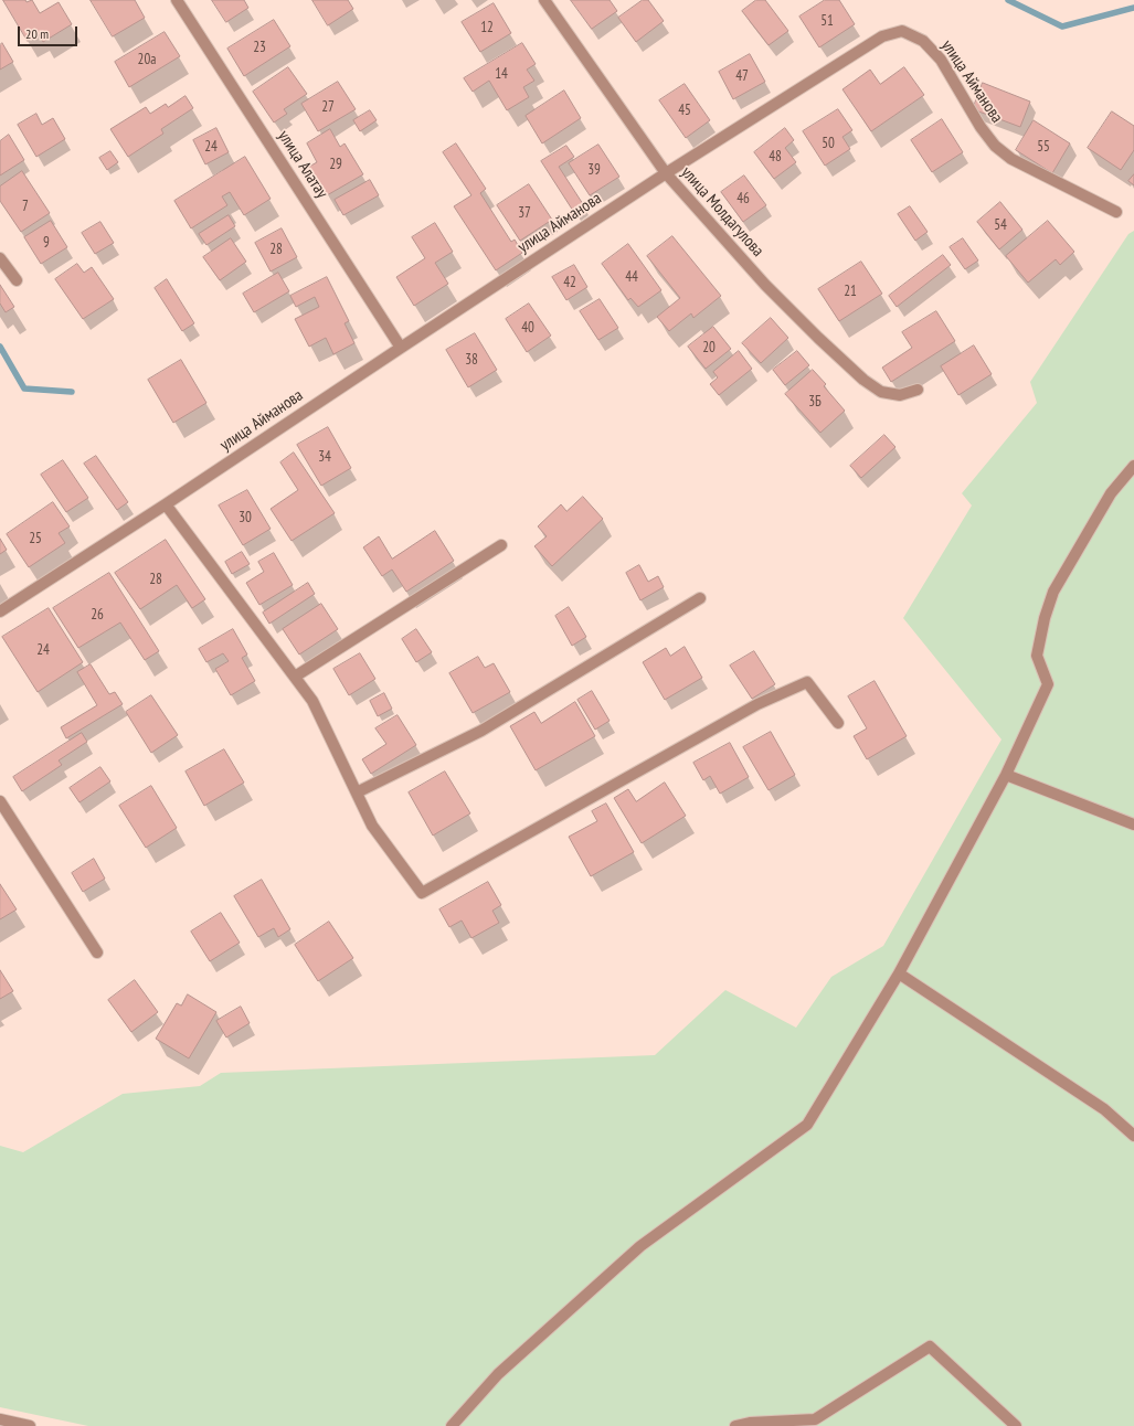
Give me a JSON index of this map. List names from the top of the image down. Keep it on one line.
{"streets":{"street":["улица Айманова","улица Алатау","улица Молдагулова"]},"crossings":[["улица Айманова","улица Алатау"],["улица Айманова","улица Молдагулова"]],"house_numbers":["51","12","23","20а","14","47","27","45","50","24","55","48","29","39","46","7","37","54","9","28","44","42","21","40","20","38","3Б","34","30","25","28","26","24"],"scale_bar":"20 m"}
